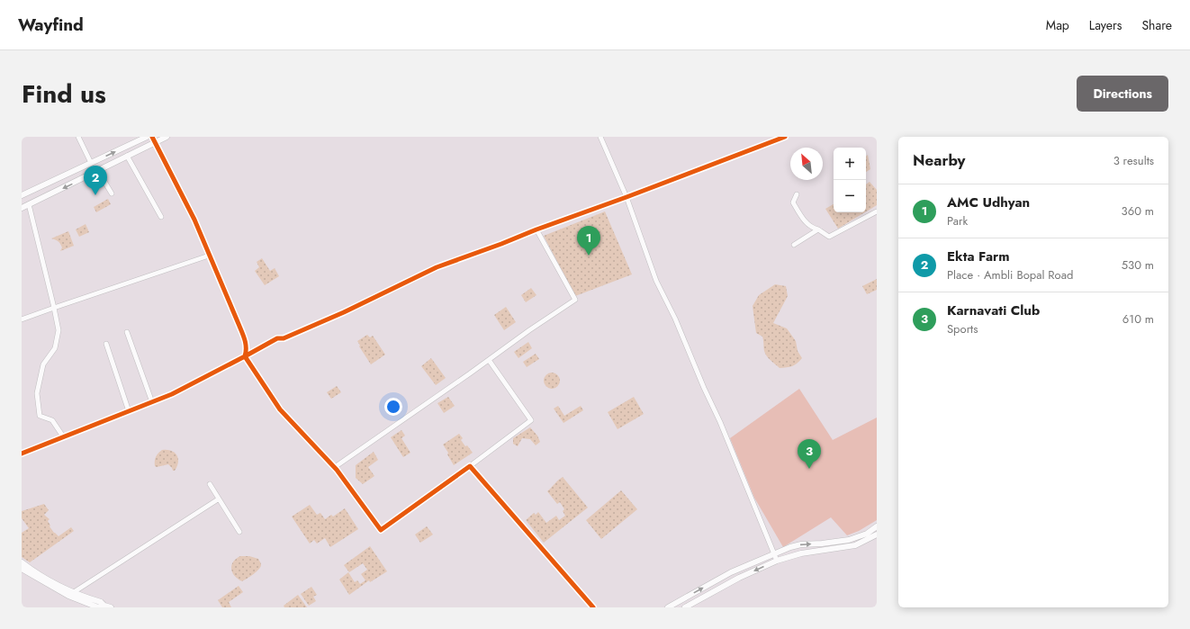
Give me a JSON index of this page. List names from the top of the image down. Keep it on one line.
{"north":"top left","page":{"header":"Wayfind","nav":["Map","Layers","Share"],"title":"Find us","buttons":"Directions","heading":["Nearby","3 results"],"map_buttons":["+","−"],"pins":["2","1","3"],"list":[{"mark":"1","name":"AMC Udhyan","note":"Park","value":"360 m"},{"mark":"2","name":"Ekta Farm","note":"Place · Ambli Bopal Road","value":"530 m"},{"mark":"3","name":"Karnavati Club","note":"Sports","value":"610 m"}]}}
